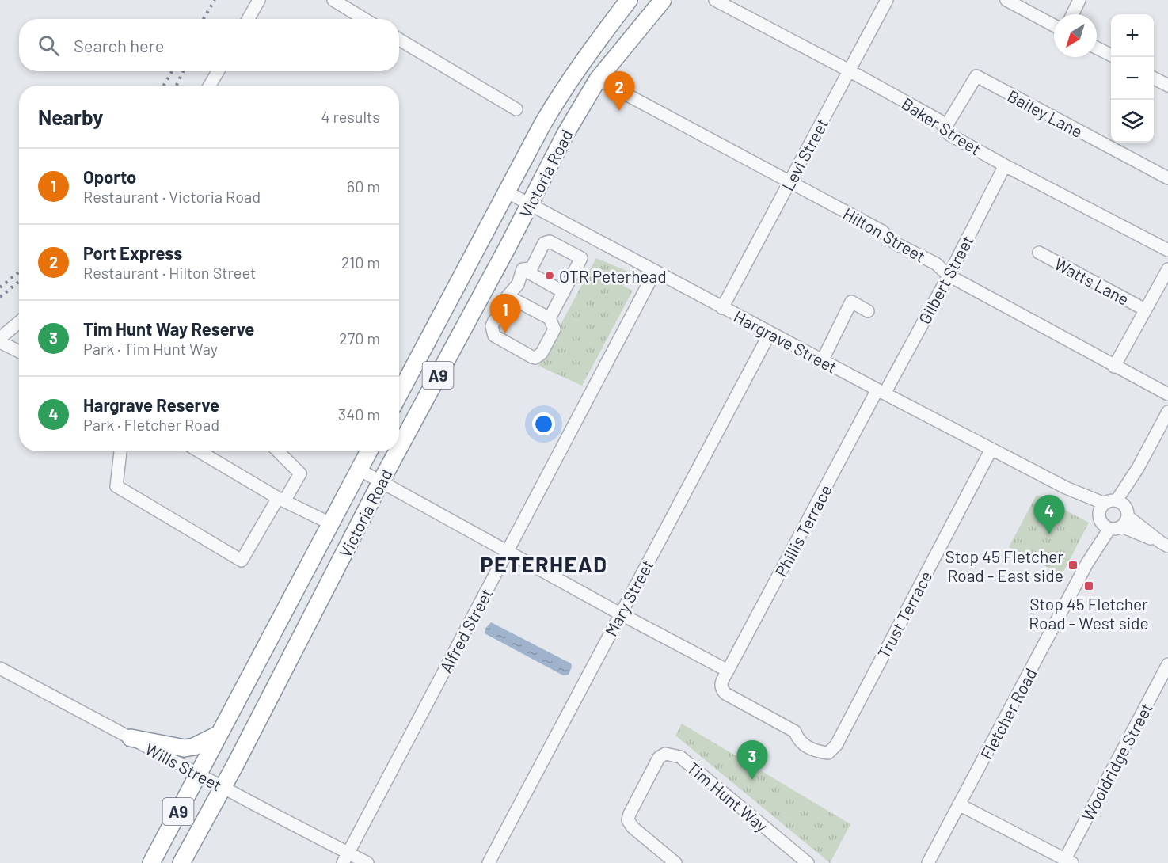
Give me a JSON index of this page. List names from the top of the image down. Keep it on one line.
{"streets":{"highway":["Victoria Road","A9"],"street":["Bailey Lane","Baker Street","Levi Street","Hilton Street","Gilbert Street","Watts Lane","Hargrave Street","Phillis Terrace","Mary Street","Trust Terrace","Alfred Street","Fletcher Road","Wooldridge Street","Wills Street","Tim Hunt Way"]},"crossings":[["Bailey Lane","Baker Street"],["Baker Street","Levi Street"],["Baker Street","Gilbert Street"],["Levi Street","Hilton Street"],["Levi Street","Hargrave Street"],["Victoria Road","Hilton Street"],["Victoria Road","Hargrave Street"],["Victoria Road","A9"],["Victoria Road","Wills Street"],["Hilton Street","Gilbert Street"],["Gilbert Street","Hargrave Street"],["Gilbert Street","Phillis Terrace"],["Hargrave Street","A9"],["Hargrave Street","Phillis Terrace"],["Hargrave Street","Mary Street"],["Hargrave Street","Trust Terrace"],["Hargrave Street","Alfred Street"],["Hargrave Street","Fletcher Road"],["Phillis Terrace","Trust Terrace"],["Alfred Street","Wills Street"]],"districts":["PETERHEAD"],"places":{"other":["OTR Peterhead"],"transit":["Stop 45 Fletcher Road - East side","Stop 45 Fletcher Road - West side"]},"north":"bottom left","page":{"map_buttons":["+","−"],"search":"Search here","pins":["2","1","4","3"],"heading":["Nearby","4 results"],"list":[{"mark":"1","name":"Oporto","note":"Restaurant · Victoria Road","value":"60 m"},{"mark":"2","name":"Port Express","note":"Restaurant · Hilton Street","value":"210 m"},{"mark":"3","name":"Tim Hunt Way Reserve","note":"Park · Tim Hunt Way","value":"270 m"},{"mark":"4","name":"Hargrave Reserve","note":"Park · Fletcher Road","value":"340 m"}]}}
